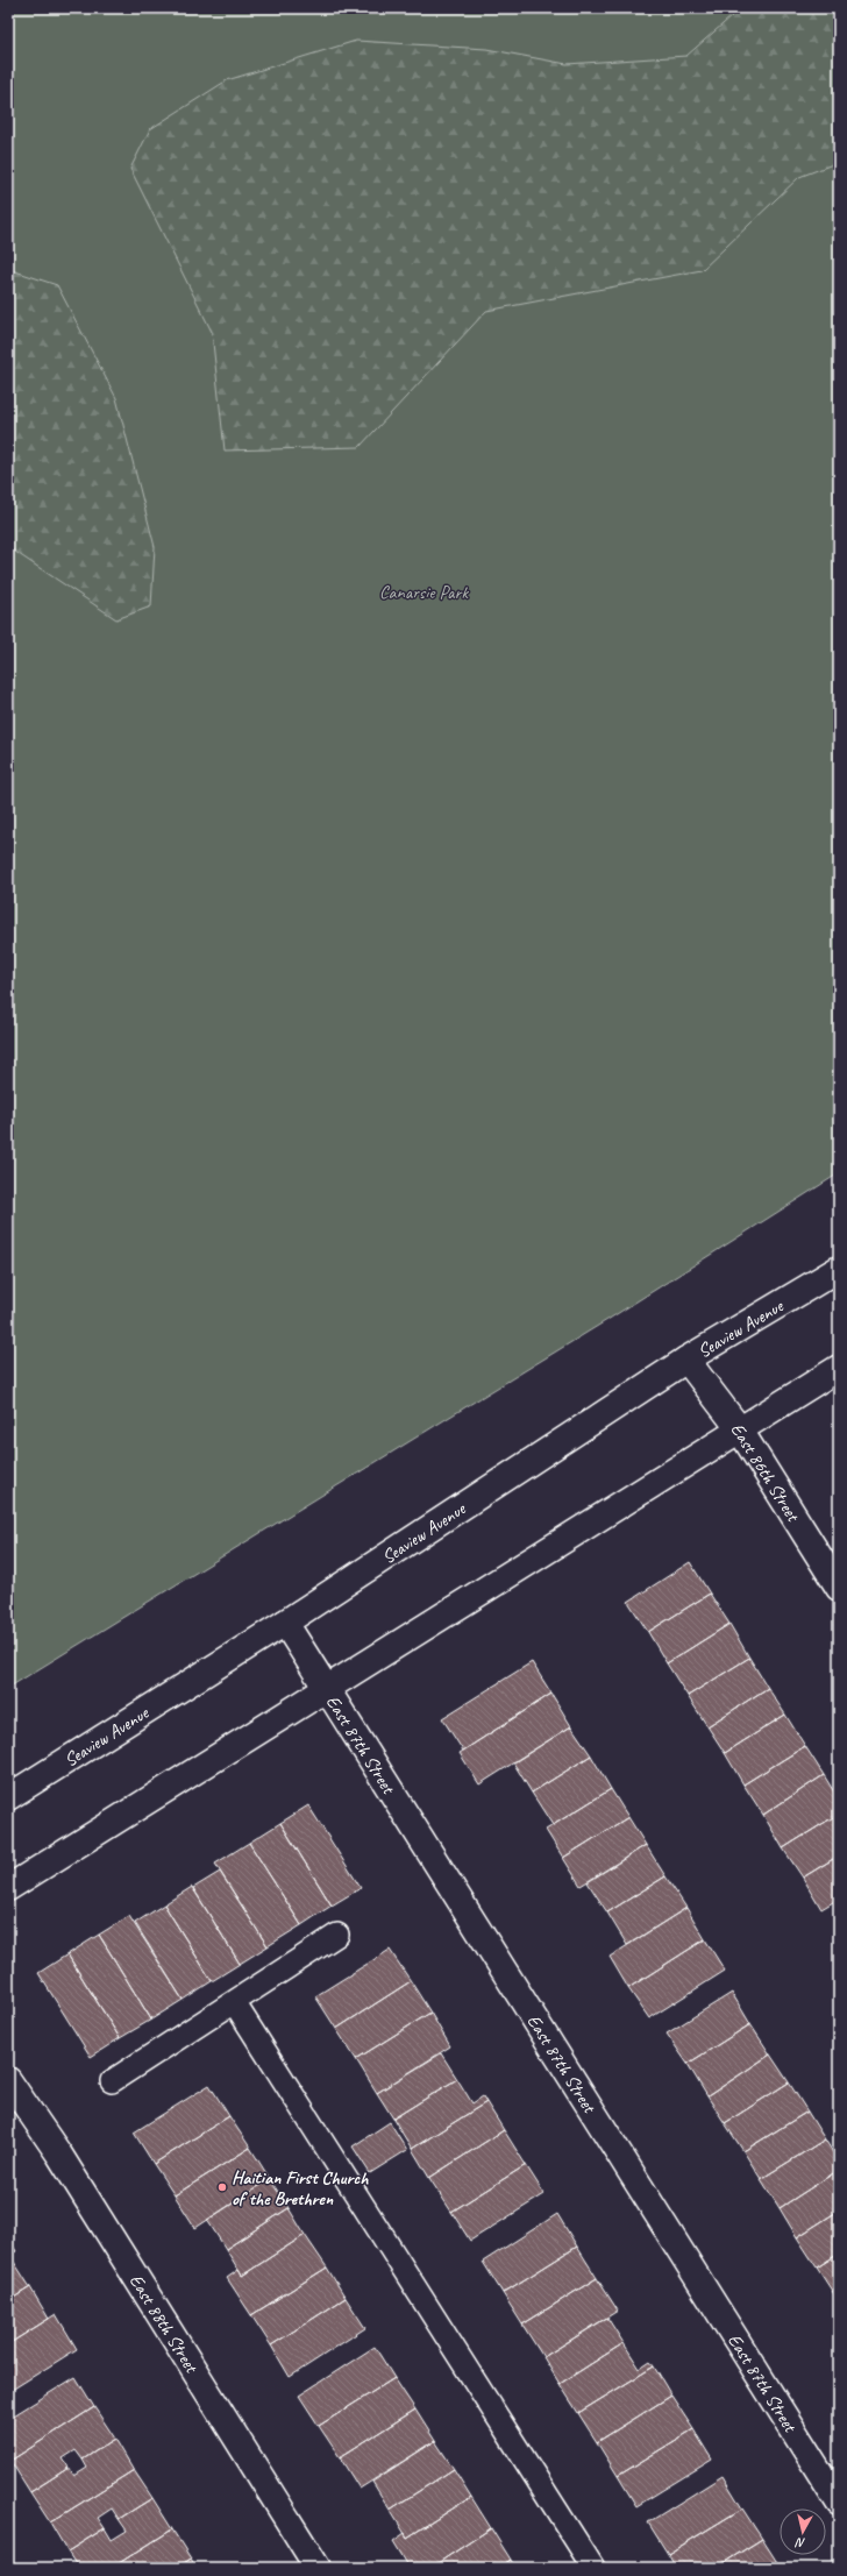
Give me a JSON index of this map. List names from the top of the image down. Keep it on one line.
{"streets":{"street":["Seaview Avenue","East 86th Street","East 87th Street","East 88th Street"]},"crossings":[["Seaview Avenue","East 86th Street"],["Seaview Avenue","East 87th Street"]],"parks":["Canarsie Park"],"places":["Haitian First Church of the Brethren"],"north":"bottom"}
